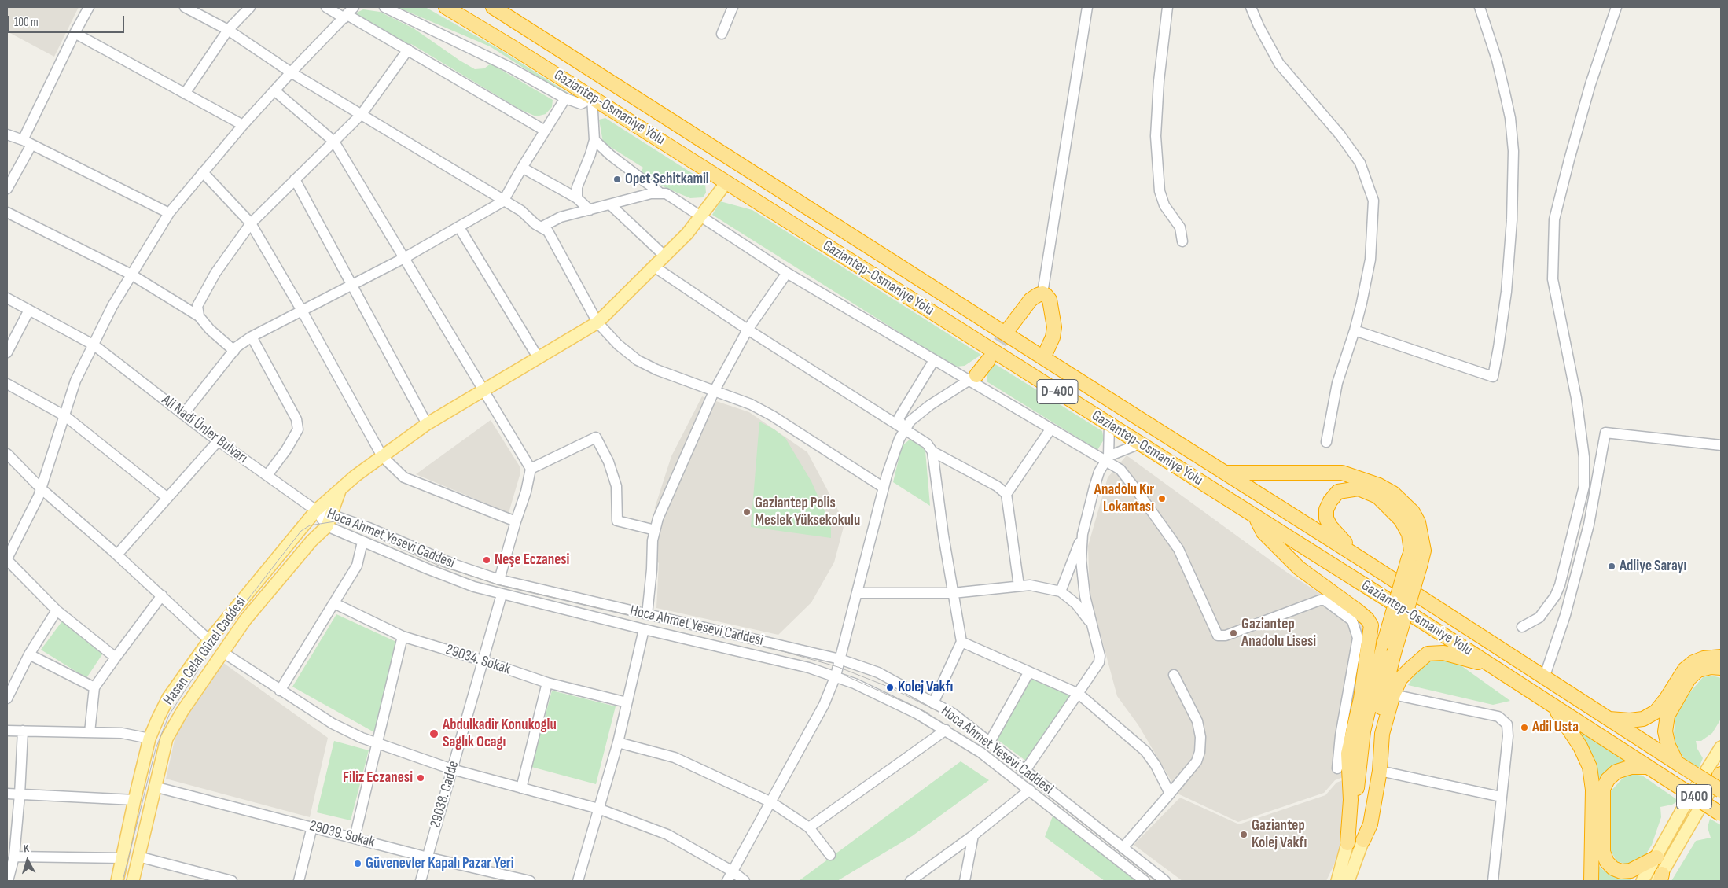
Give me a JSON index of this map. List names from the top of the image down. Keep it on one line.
{"streets":{"highway":["Gaziantep-Osmaniye Yolu","D-400","D400"],"main road":["Hasan Celal Güzel Caddesi"],"street":["Ali Nadi Ünler Bulvarı","Hoca Ahmet Yesevi Caddesi","29034. Sokak","29038. Cadde","29039. Sokak"]},"crossings":[["Gaziantep-Osmaniye Yolu","Hasan Celal Güzel Caddesi"],["Gaziantep-Osmaniye Yolu","D400"],["Ali Nadi Ünler Bulvarı","Hoca Ahmet Yesevi Caddesi"],["Ali Nadi Ünler Bulvarı","Hasan Celal Güzel Caddesi"],["Hoca Ahmet Yesevi Caddesi","Hasan Celal Güzel Caddesi"],["Hoca Ahmet Yesevi Caddesi","29038. Cadde"],["Hasan Celal Güzel Caddesi","29039. Sokak"],["29034. Sokak","29038. Cadde"],["29038. Cadde","29039. Sokak"]],"places":["Opet Şehitkamil","Anadolu Kır Lokantası","Gaziantep Polis Meslek Yüksekokulu","Neşe Eczanesi","Adliye Sarayı","Gaziantep Anadolu Lisesi","Kolej Vakfı","Adil Usta","Abdulkadir Konukoglu Saglık Ocagı","Filiz Eczanesi","Gaziantep Kolej Vakfı","Güvenevler Kapalı Pazar Yeri"],"scale_bar":"100 m","north":"top"}
